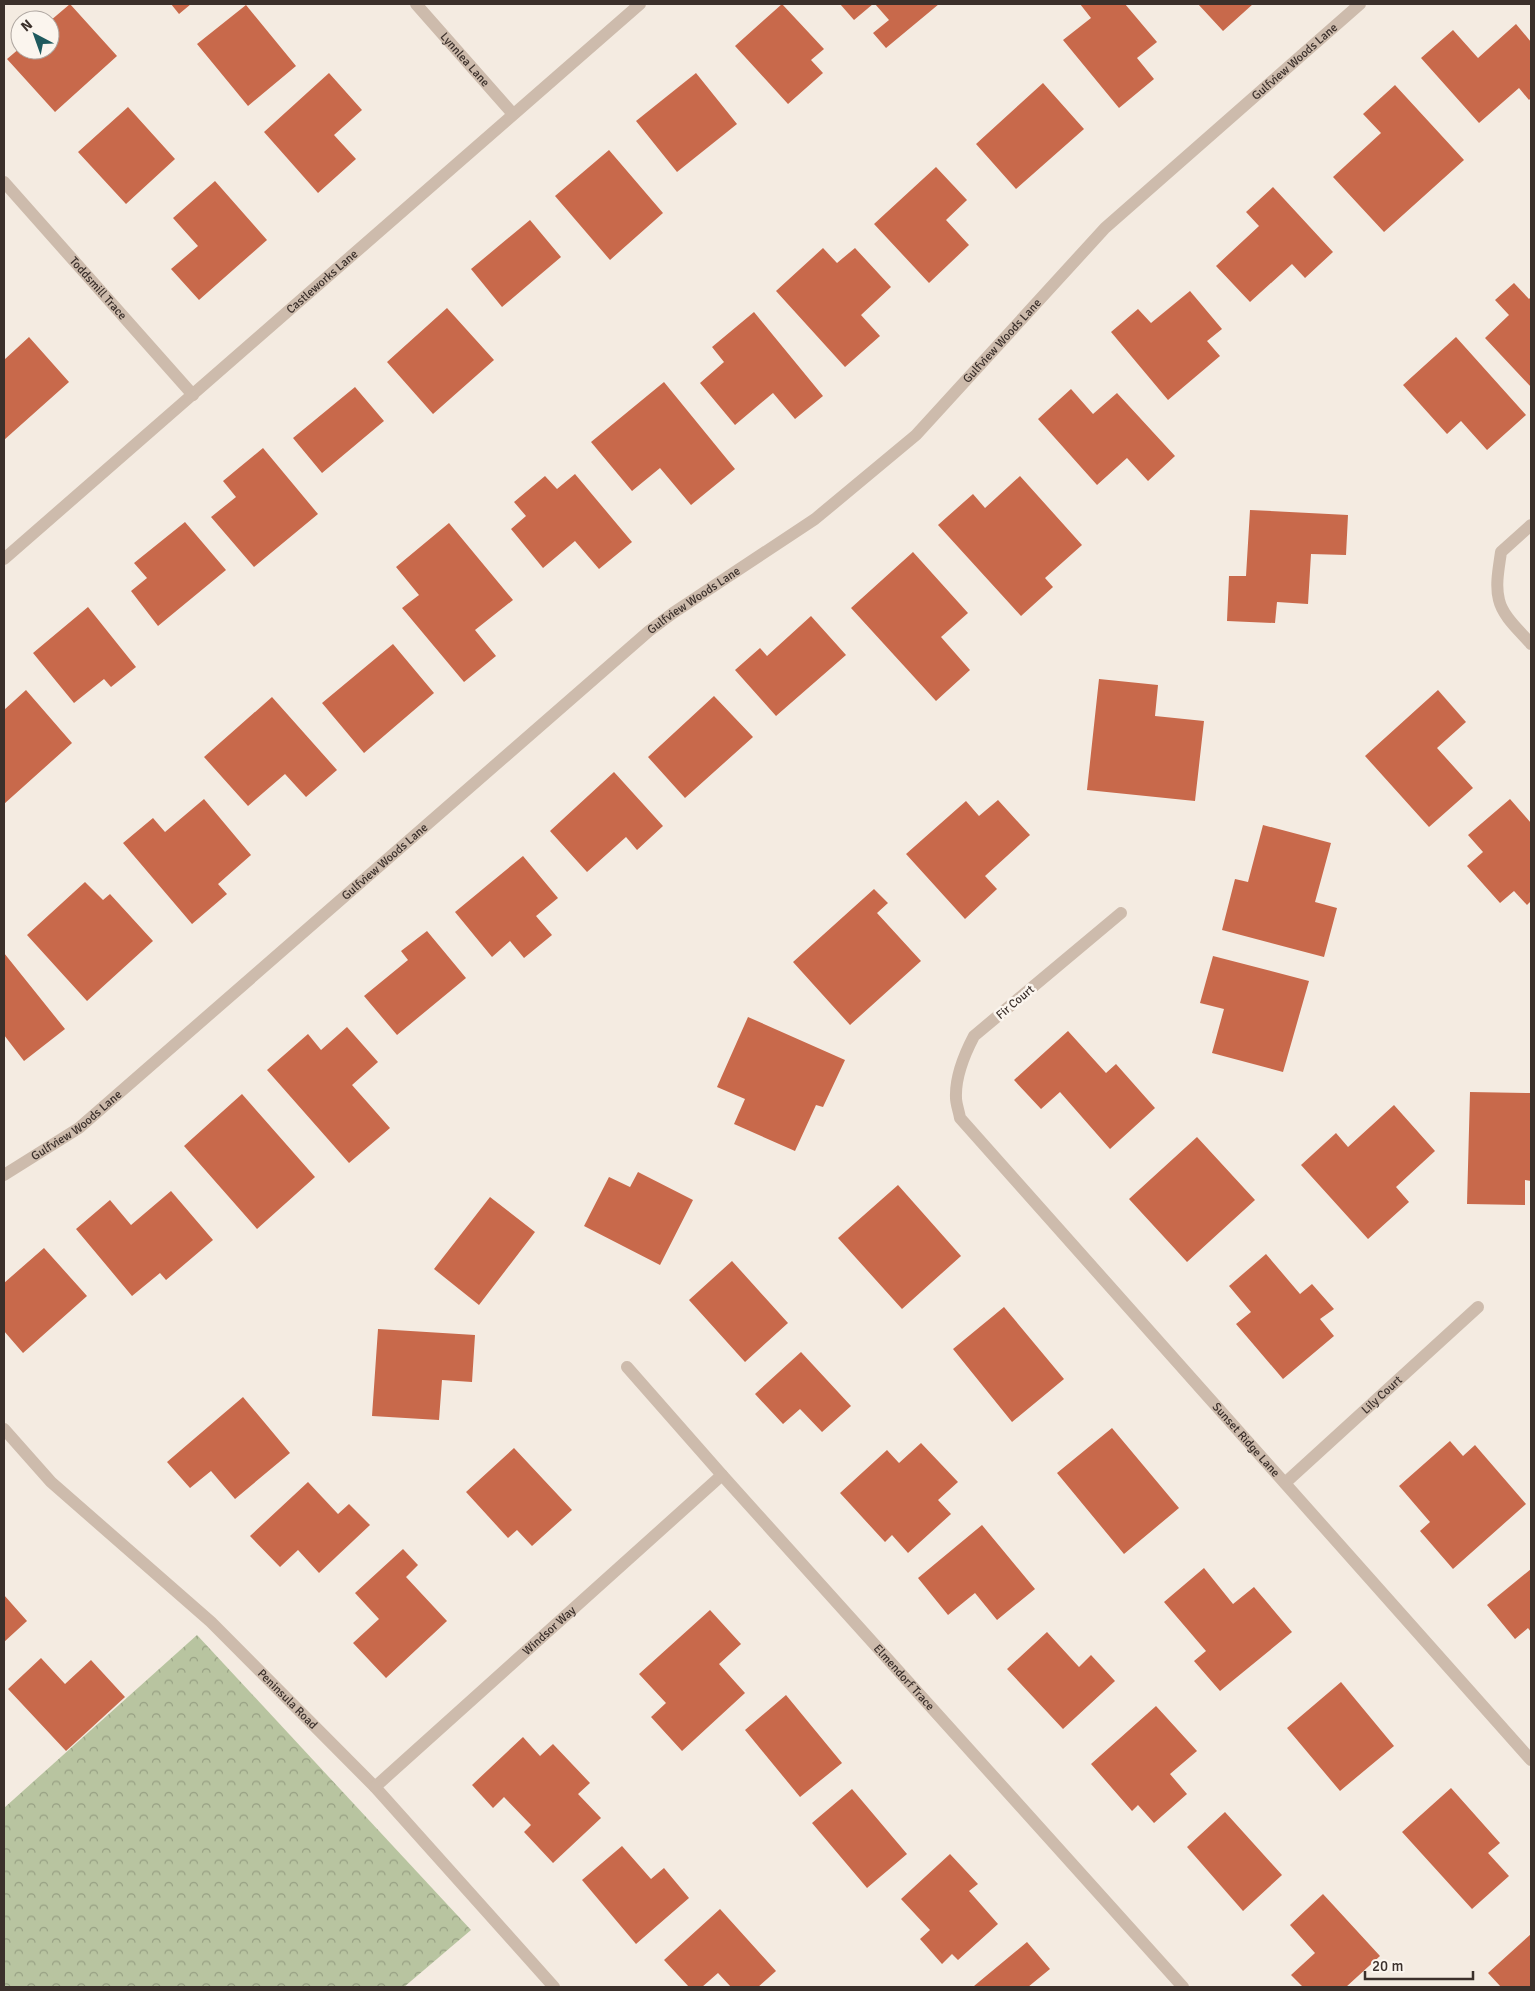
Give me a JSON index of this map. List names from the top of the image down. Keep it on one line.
{"streets":{"street":["Lynnlea Lane","Gulfview Woods Lane","Castleworks Lane","Toddsmill Trace","Fir Court","Lily Court","Sunset Ridge Lane","Windsor Way","Elmendorf Trace","Peninsula Road"]},"crossings":[["Lynnlea Lane","Castleworks Lane"],["Castleworks Lane","Toddsmill Trace"],["Fir Court","Sunset Ridge Lane"],["Lily Court","Sunset Ridge Lane"],["Windsor Way","Elmendorf Trace"],["Windsor Way","Peninsula Road"]],"scale_bar":"20 m","north":"top left"}
